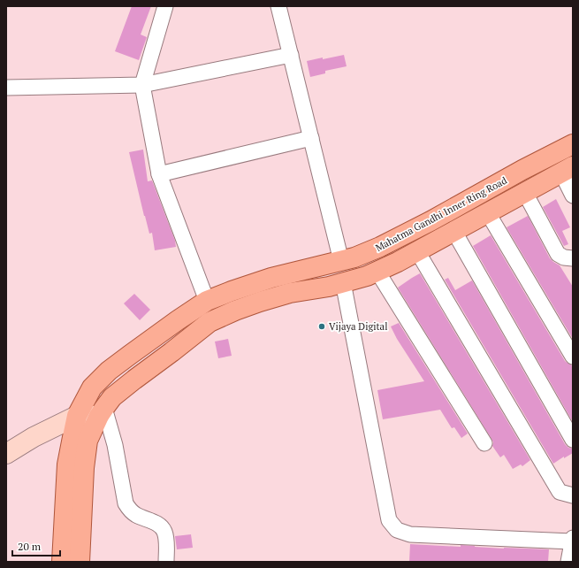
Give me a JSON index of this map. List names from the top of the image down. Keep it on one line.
{"streets":{"main road":["Mahatma Gandhi Inner Ring Road"]},"places":["Vijaya Digital"],"scale_bar":"20 m"}
